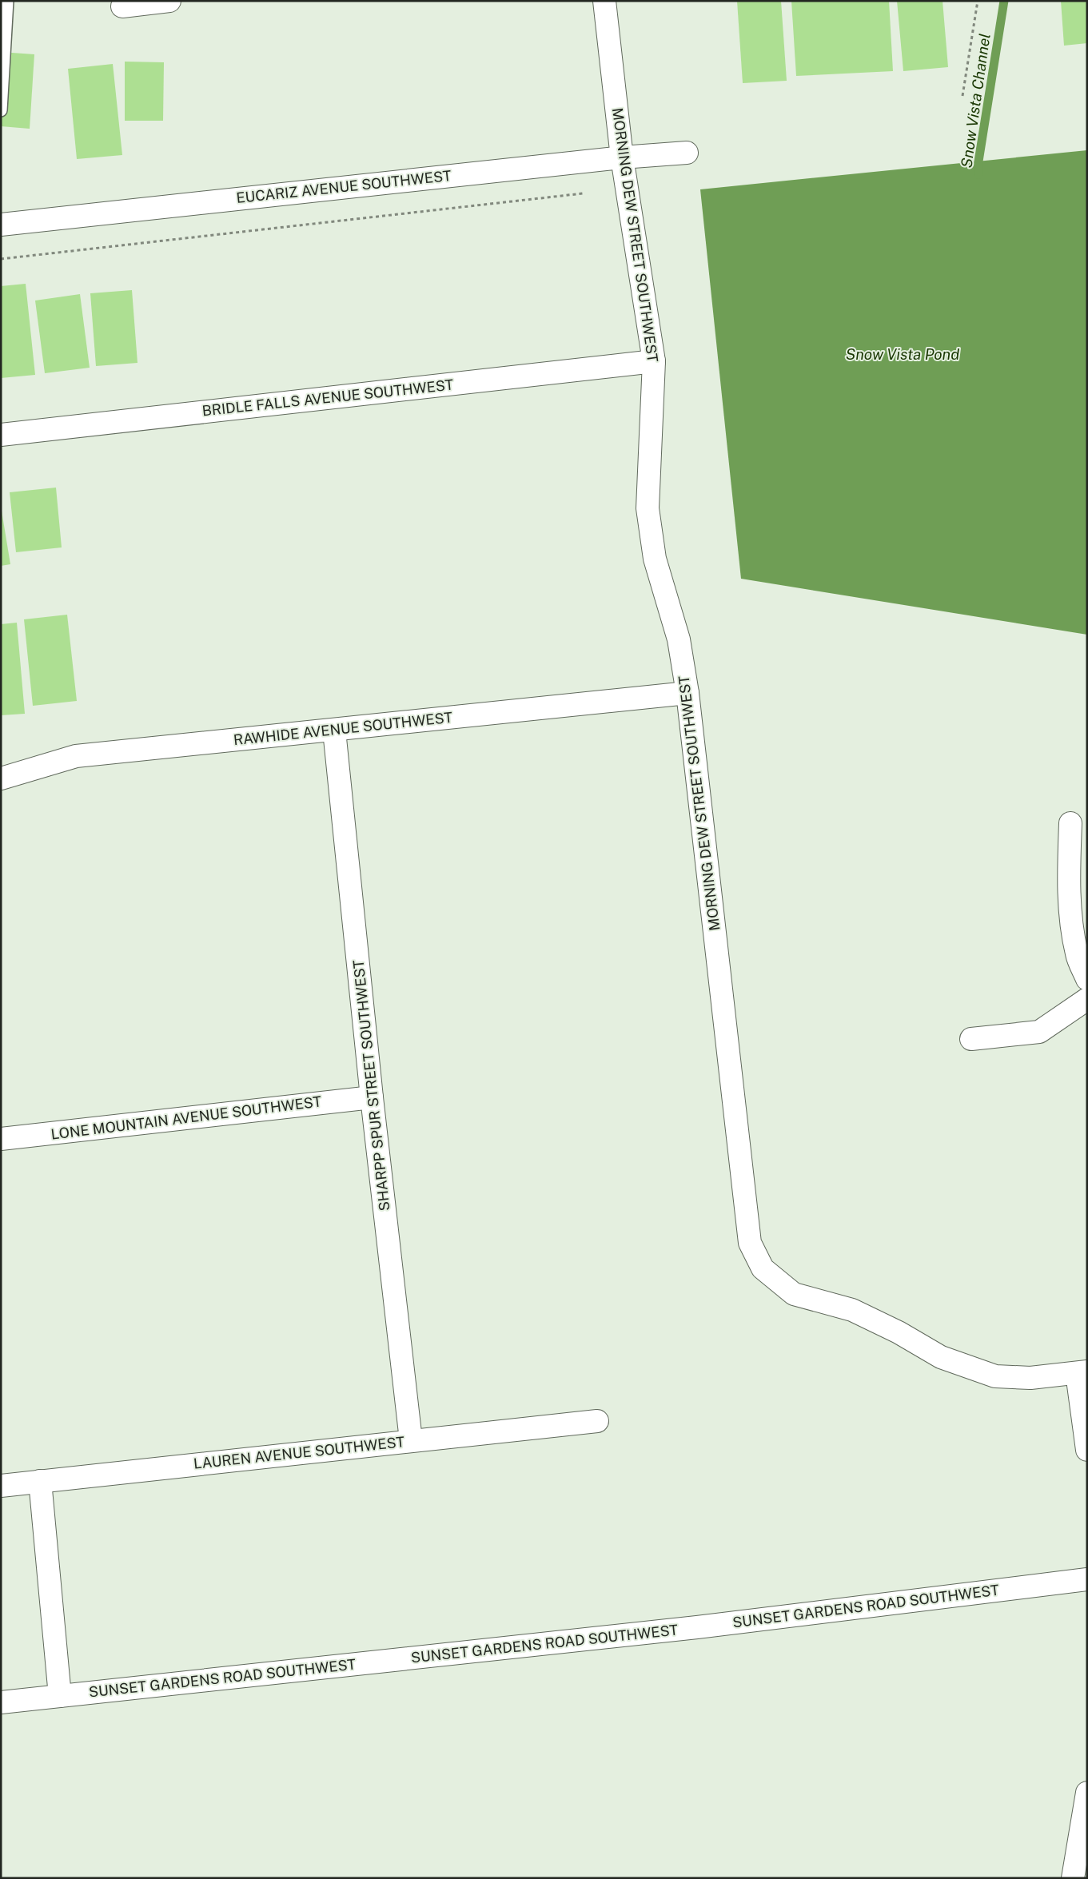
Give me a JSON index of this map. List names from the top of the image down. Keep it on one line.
{"streets":{"street":["EUCARIZ AVENUE SOUTHWEST","MORNING DEW STREET SOUTHWEST","BRIDLE FALLS AVENUE SOUTHWEST","RAWHIDE AVENUE SOUTHWEST","SHARPP SPUR STREET SOUTHWEST","LONE MOUNTAIN AVENUE SOUTHWEST","LAUREN AVENUE SOUTHWEST","SUNSET GARDENS ROAD SOUTHWEST"]},"crossings":[["EUCARIZ AVENUE SOUTHWEST","MORNING DEW STREET SOUTHWEST"],["MORNING DEW STREET SOUTHWEST","BRIDLE FALLS AVENUE SOUTHWEST"],["MORNING DEW STREET SOUTHWEST","RAWHIDE AVENUE SOUTHWEST"],["RAWHIDE AVENUE SOUTHWEST","SHARPP SPUR STREET SOUTHWEST"],["SHARPP SPUR STREET SOUTHWEST","LONE MOUNTAIN AVENUE SOUTHWEST"],["SHARPP SPUR STREET SOUTHWEST","LAUREN AVENUE SOUTHWEST"]],"water":["Snow Vista Channel","Snow Vista Pond"]}
